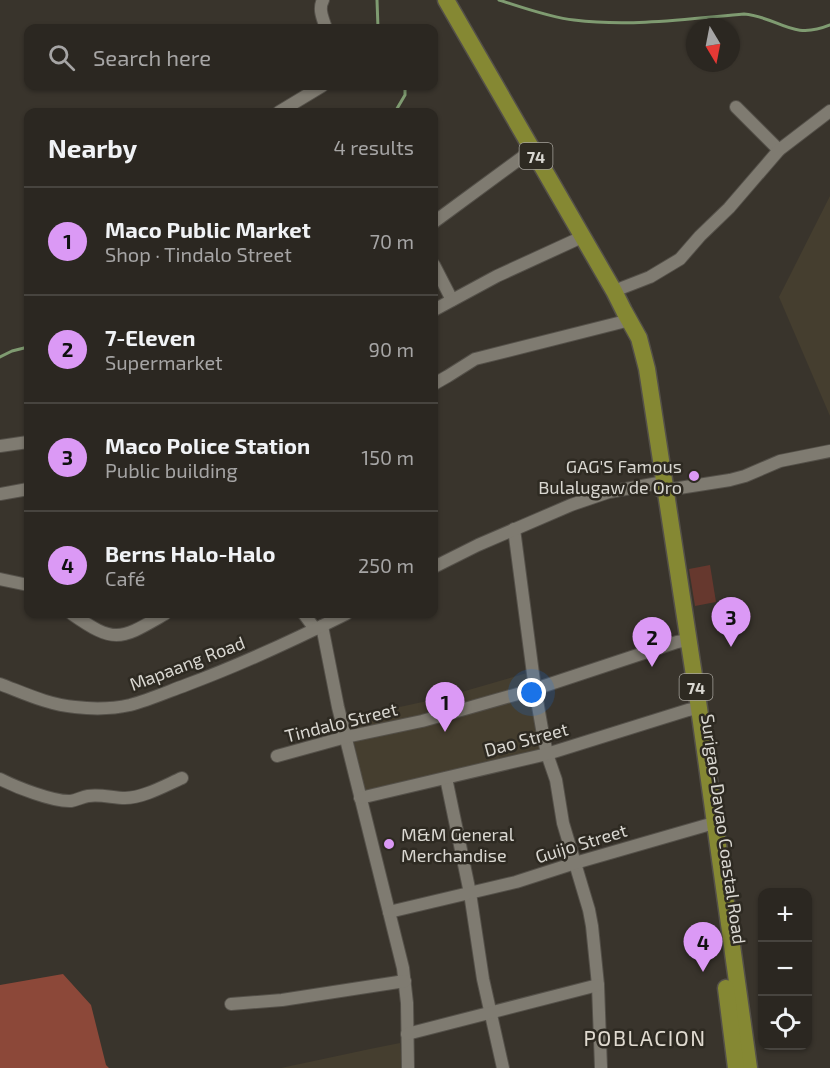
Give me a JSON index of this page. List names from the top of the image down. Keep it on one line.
{"streets":{"highway":["74","Surigao-Davao Coastal Road"],"street":["Mapaang Road","Tindalo Street","Dao Street","Guijo Street"]},"crossings":[["Tindalo Street","Surigao-Davao Coastal Road"],["Dao Street","Surigao-Davao Coastal Road"],["Surigao-Davao Coastal Road","Guijo Street"]],"districts":["POBLACION"],"places":["GAG'S Famous Bulalugaw de Oro","M&M General Merchandise"],"north":"bottom","page":{"search":"Search here","heading":["Nearby","4 results"],"list":[{"mark":"1","name":"Maco Public Market","note":"Shop · Tindalo Street","value":"70 m"},{"mark":"2","name":"7-Eleven","note":"Supermarket","value":"90 m"},{"mark":"3","name":"Maco Police Station","note":"Public building","value":"150 m"},{"mark":"4","name":"Berns Halo-Halo","note":"Café","value":"250 m"}],"pins":["3","2","1","4"],"map_buttons":["+","−"]}}
